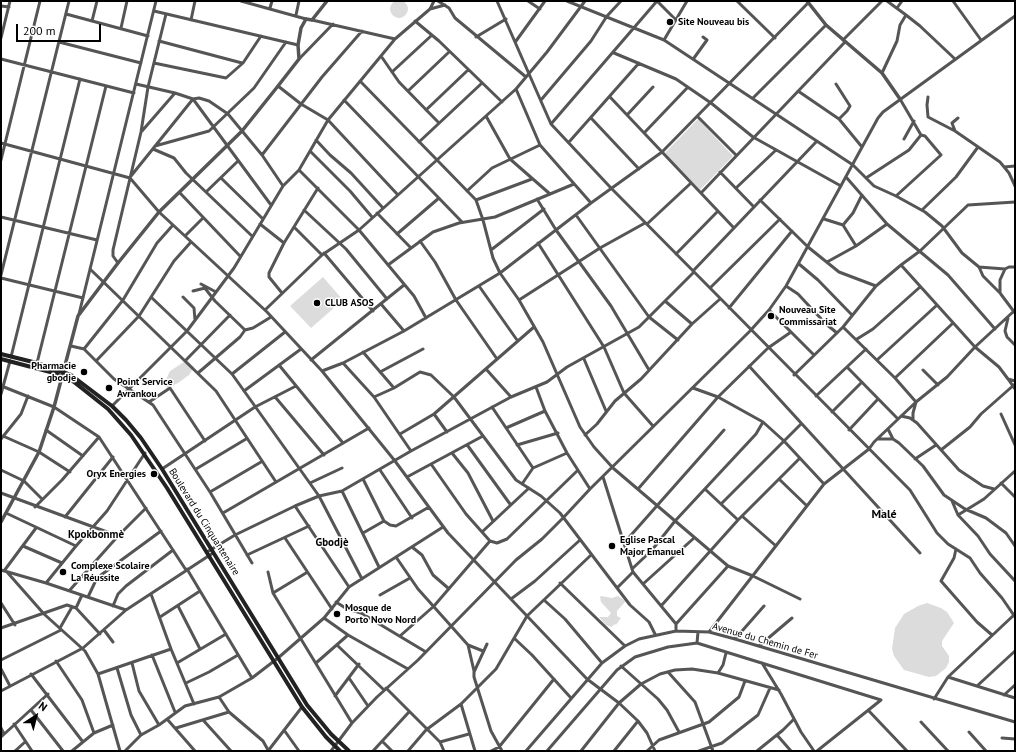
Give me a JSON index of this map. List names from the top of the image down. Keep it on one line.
{"streets":{"main road":["Boulevard du Cinquantenaire"],"street":["Avenue du Chemin de Fer"]},"districts":["Malé","Kpokbonmè","Gbodjè"],"places":["Site Nouveau bis","CLUB ASOS","Nouveau Site Commissariat","Pharmacie gbodje","Point Service Avrankou","Oryx Energies","Eglise Pascal Major Emanuel","Complexe Scolaire La Réussite","Mosque de Porto Novo Nord"],"scale_bar":"200 m","north":"top right"}
